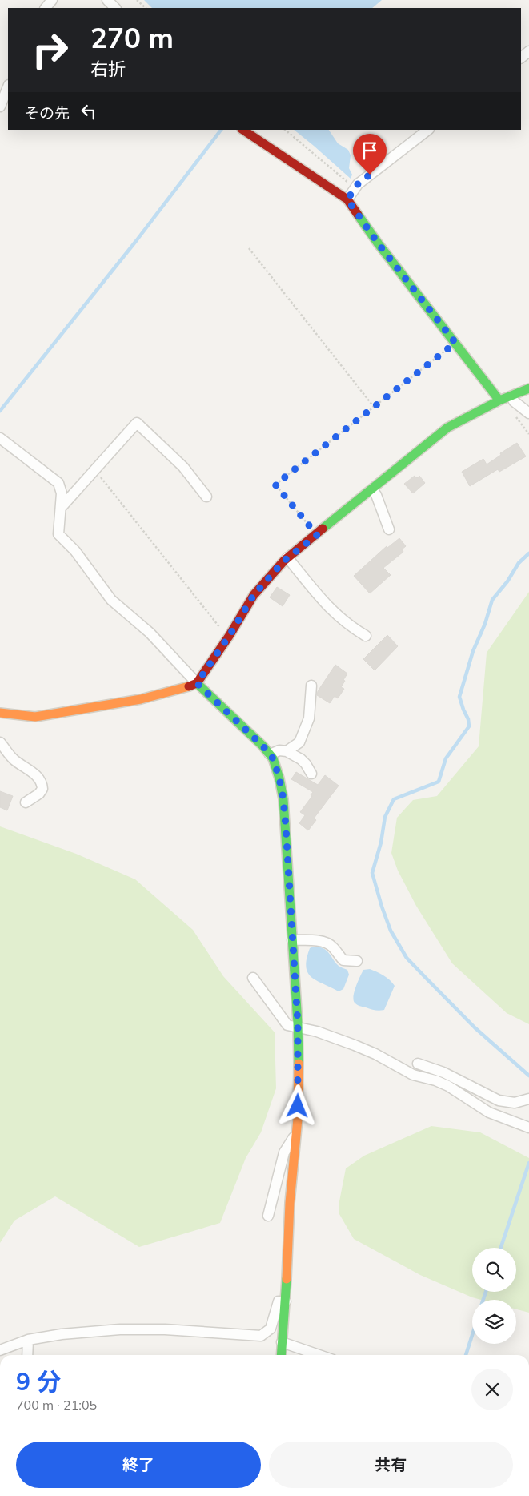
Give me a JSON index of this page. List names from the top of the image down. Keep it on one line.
{"page":{"turn":["270 m","右折"],"then":"その先","heading":["9 分","700 m · 21:05"],"buttons":["終了","共有"]}}
